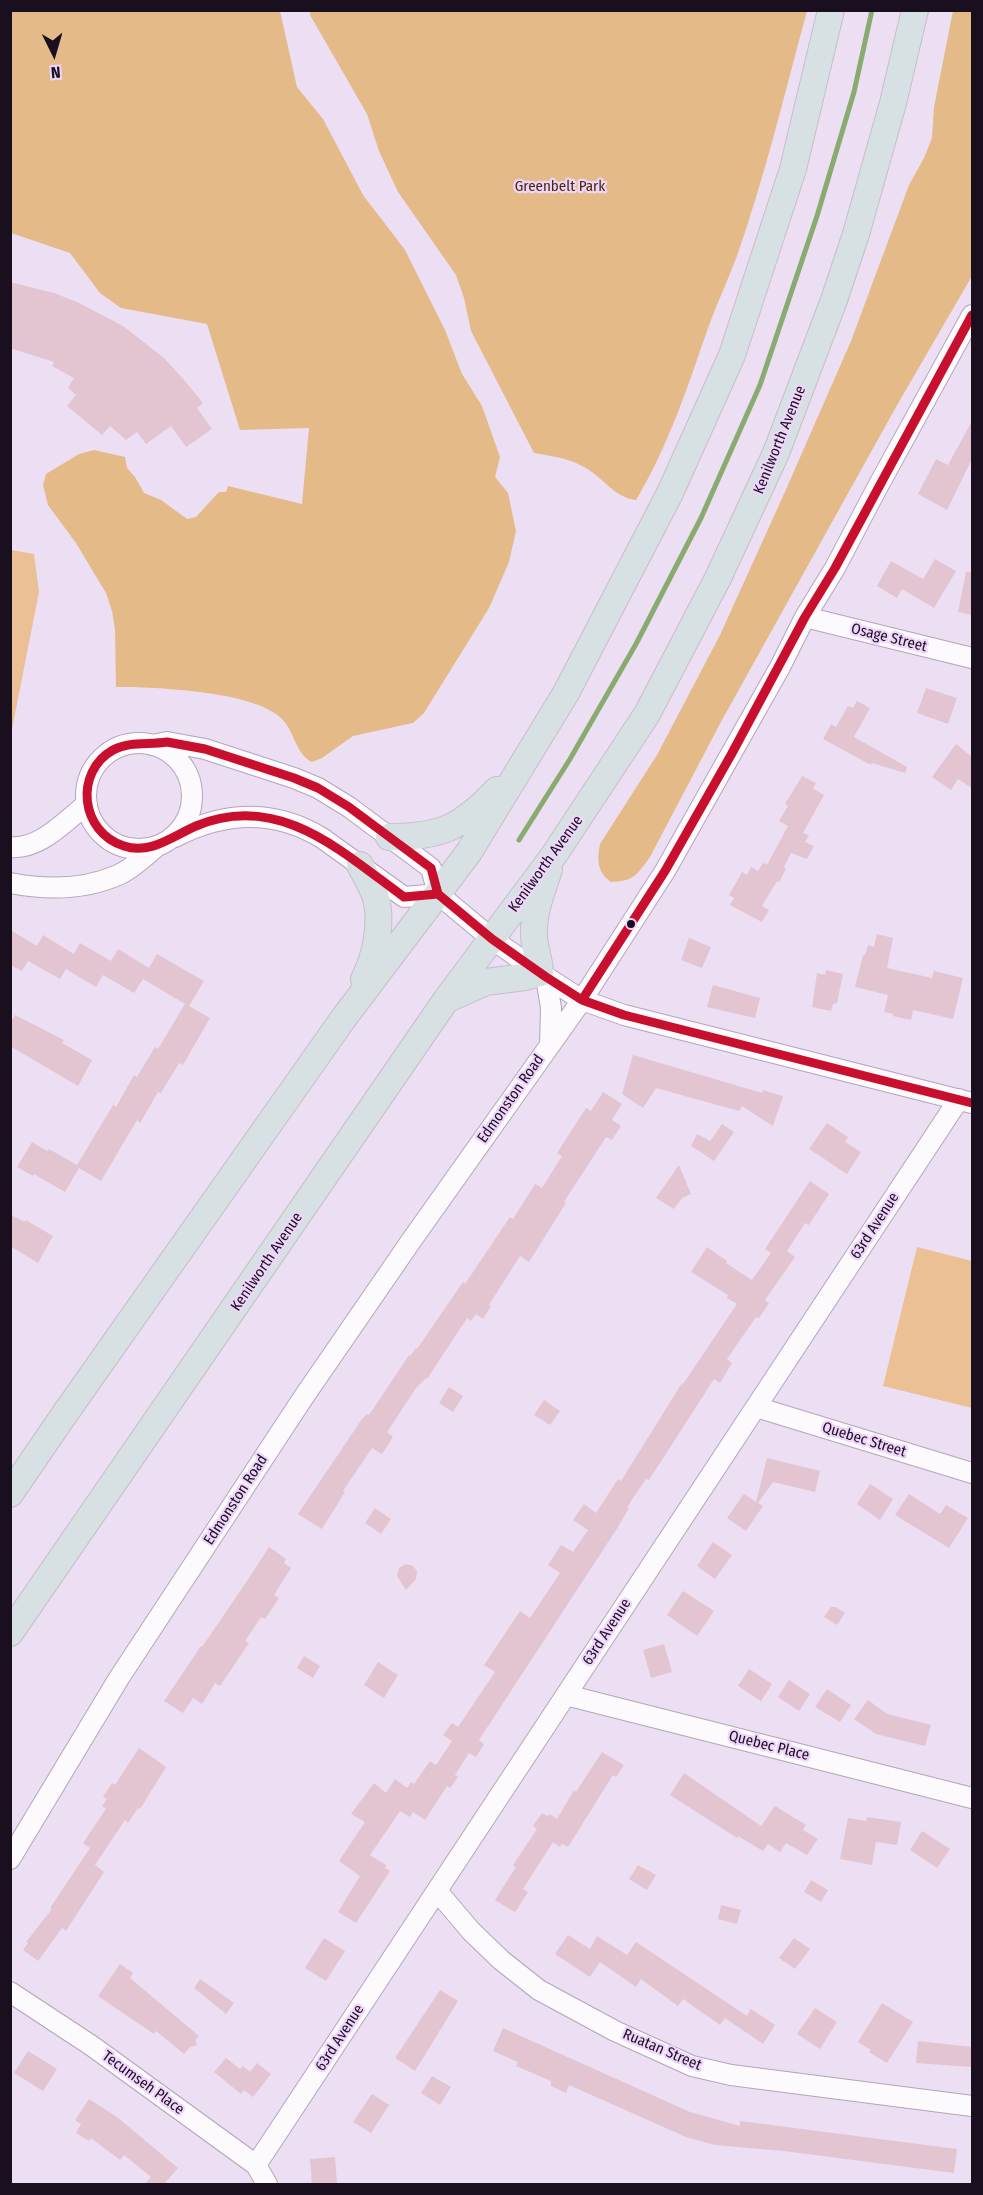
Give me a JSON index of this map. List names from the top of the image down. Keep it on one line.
{"streets":{"main road":["Kenilworth Avenue"],"street":["Osage Street","Edmonston Road","63rd Avenue","Quebec Street","Quebec Place","Ruatan Street","Tecumseh Place"]},"crossings":[["Osage Street","Edmonston Road"],["63rd Avenue","Quebec Street"],["63rd Avenue","Quebec Place"],["63rd Avenue","Ruatan Street"],["63rd Avenue","Tecumseh Place"]],"parks":["Greenbelt Park"],"north":"bottom"}
